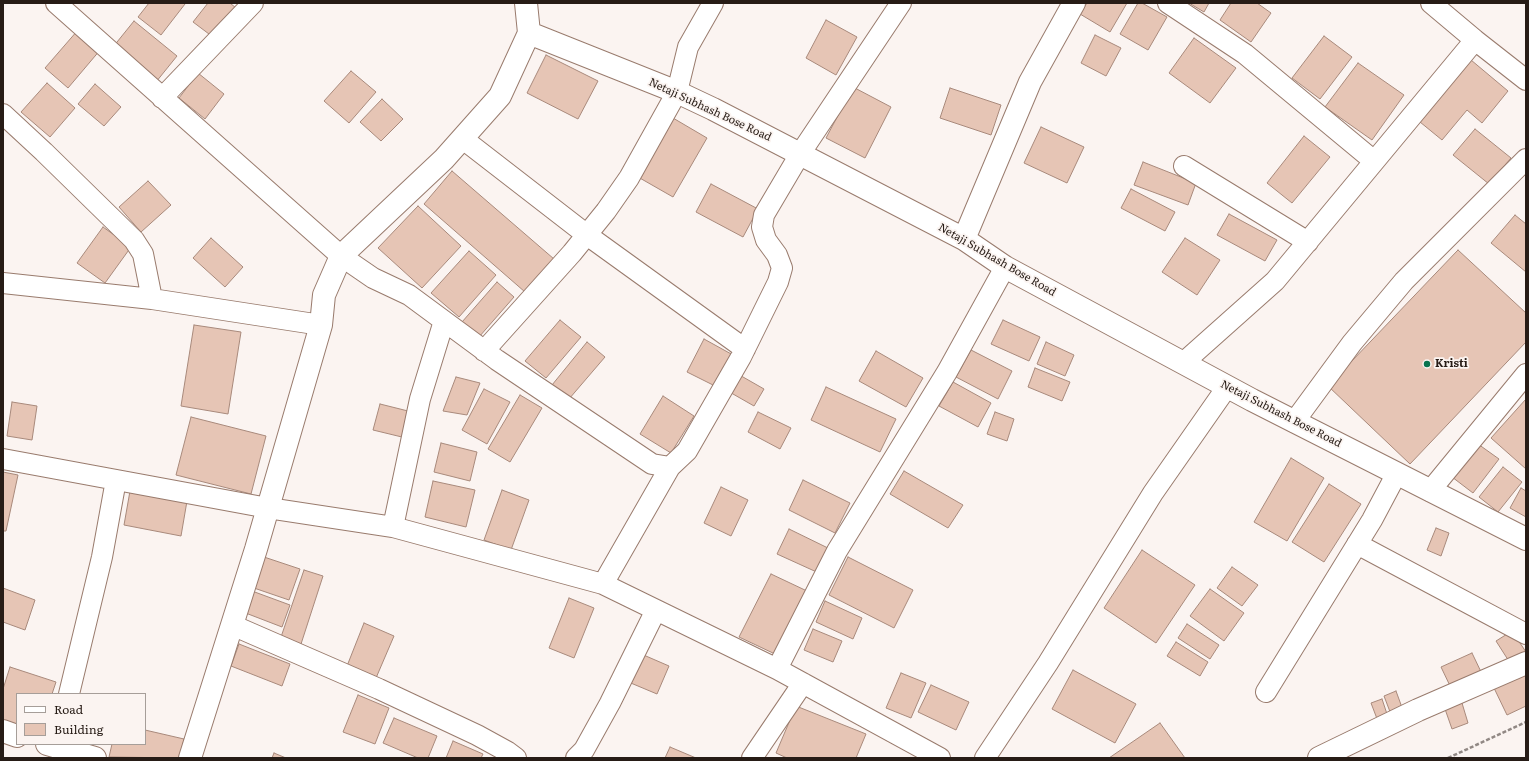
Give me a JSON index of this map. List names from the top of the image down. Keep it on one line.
{"streets":{"street":["Netaji Subhash Bose Road"]},"places":["Kristi"],"legend":["Road","Building"]}
